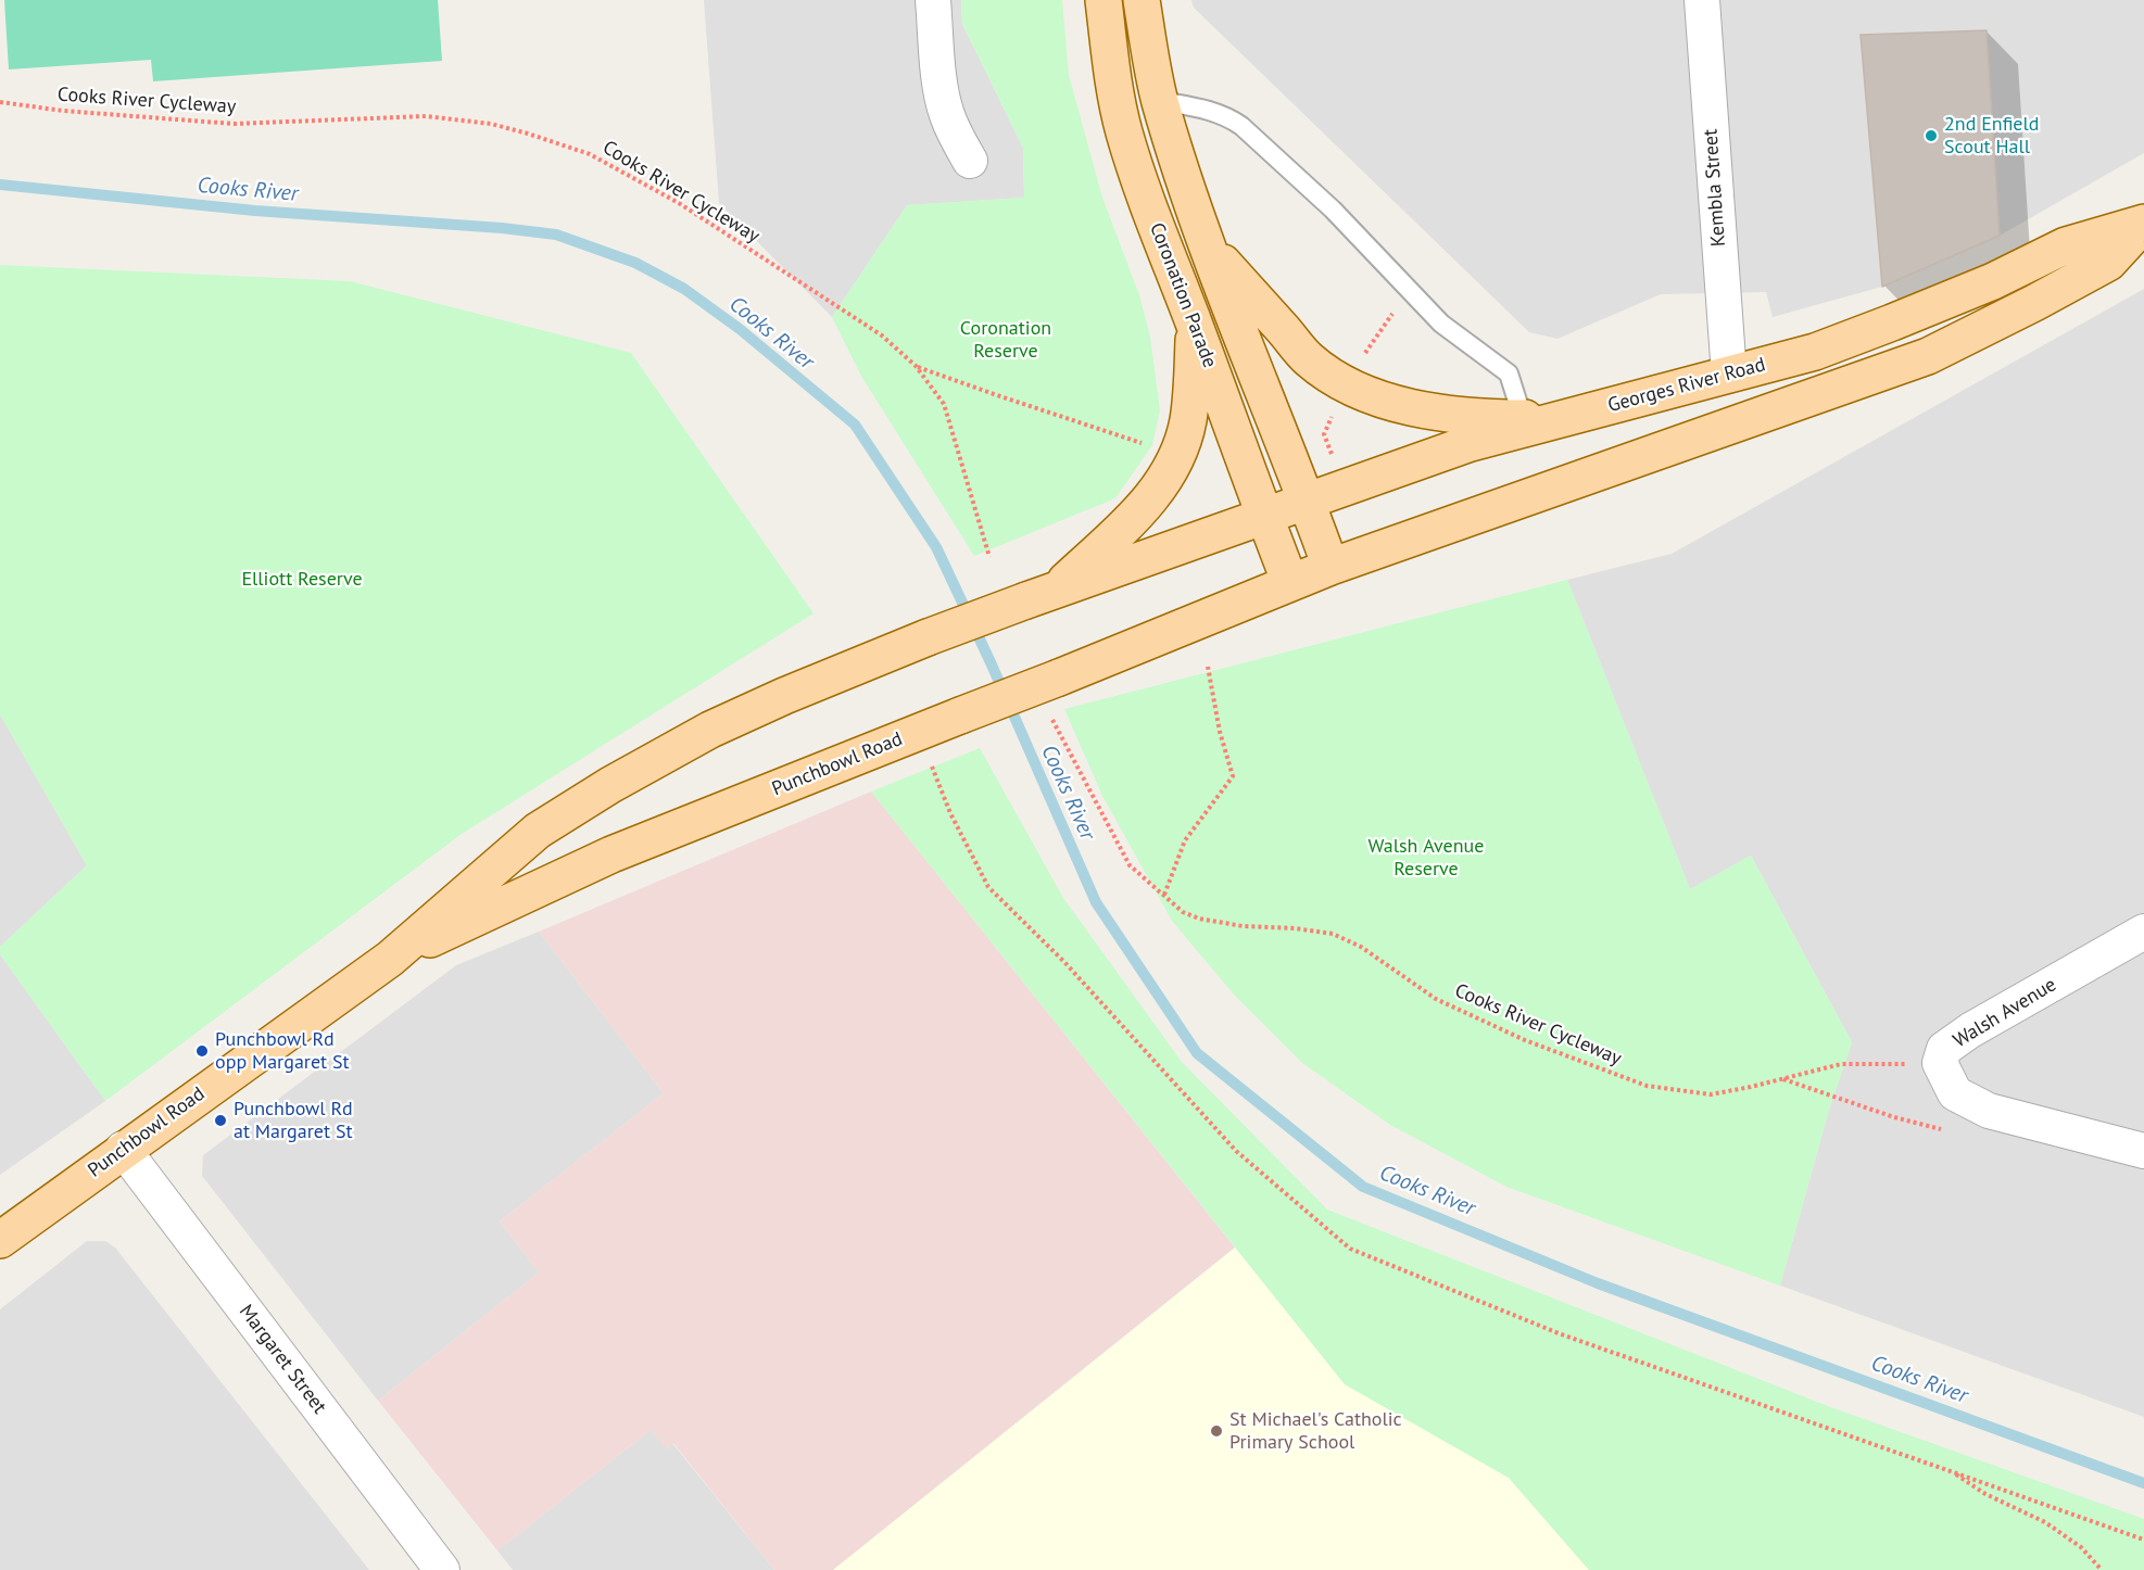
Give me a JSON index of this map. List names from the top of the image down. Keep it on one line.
{"streets":{"main road":["Coronation Parade","Georges River Road","Punchbowl Road"],"street":["Kembla Street","Walsh Avenue","Margaret Street"],"path":["Cooks River Cycleway"]},"crossings":[["Cooks River Cycleway","Walsh Avenue"],["Kembla Street","Georges River Road"],["Coronation Parade","Georges River Road"],["Coronation Parade","Punchbowl Road"],["Georges River Road","Punchbowl Road"],["Punchbowl Road","Margaret Street"]],"water":["Cooks River"],"parks":["Coronation Reserve","Elliott Reserve","Walsh Avenue Reserve"],"places":["2nd Enfield Scout Hall","Punchbowl Rd opp Margaret St","Punchbowl Rd at Margaret St","St Michael's Catholic Primary School"]}
